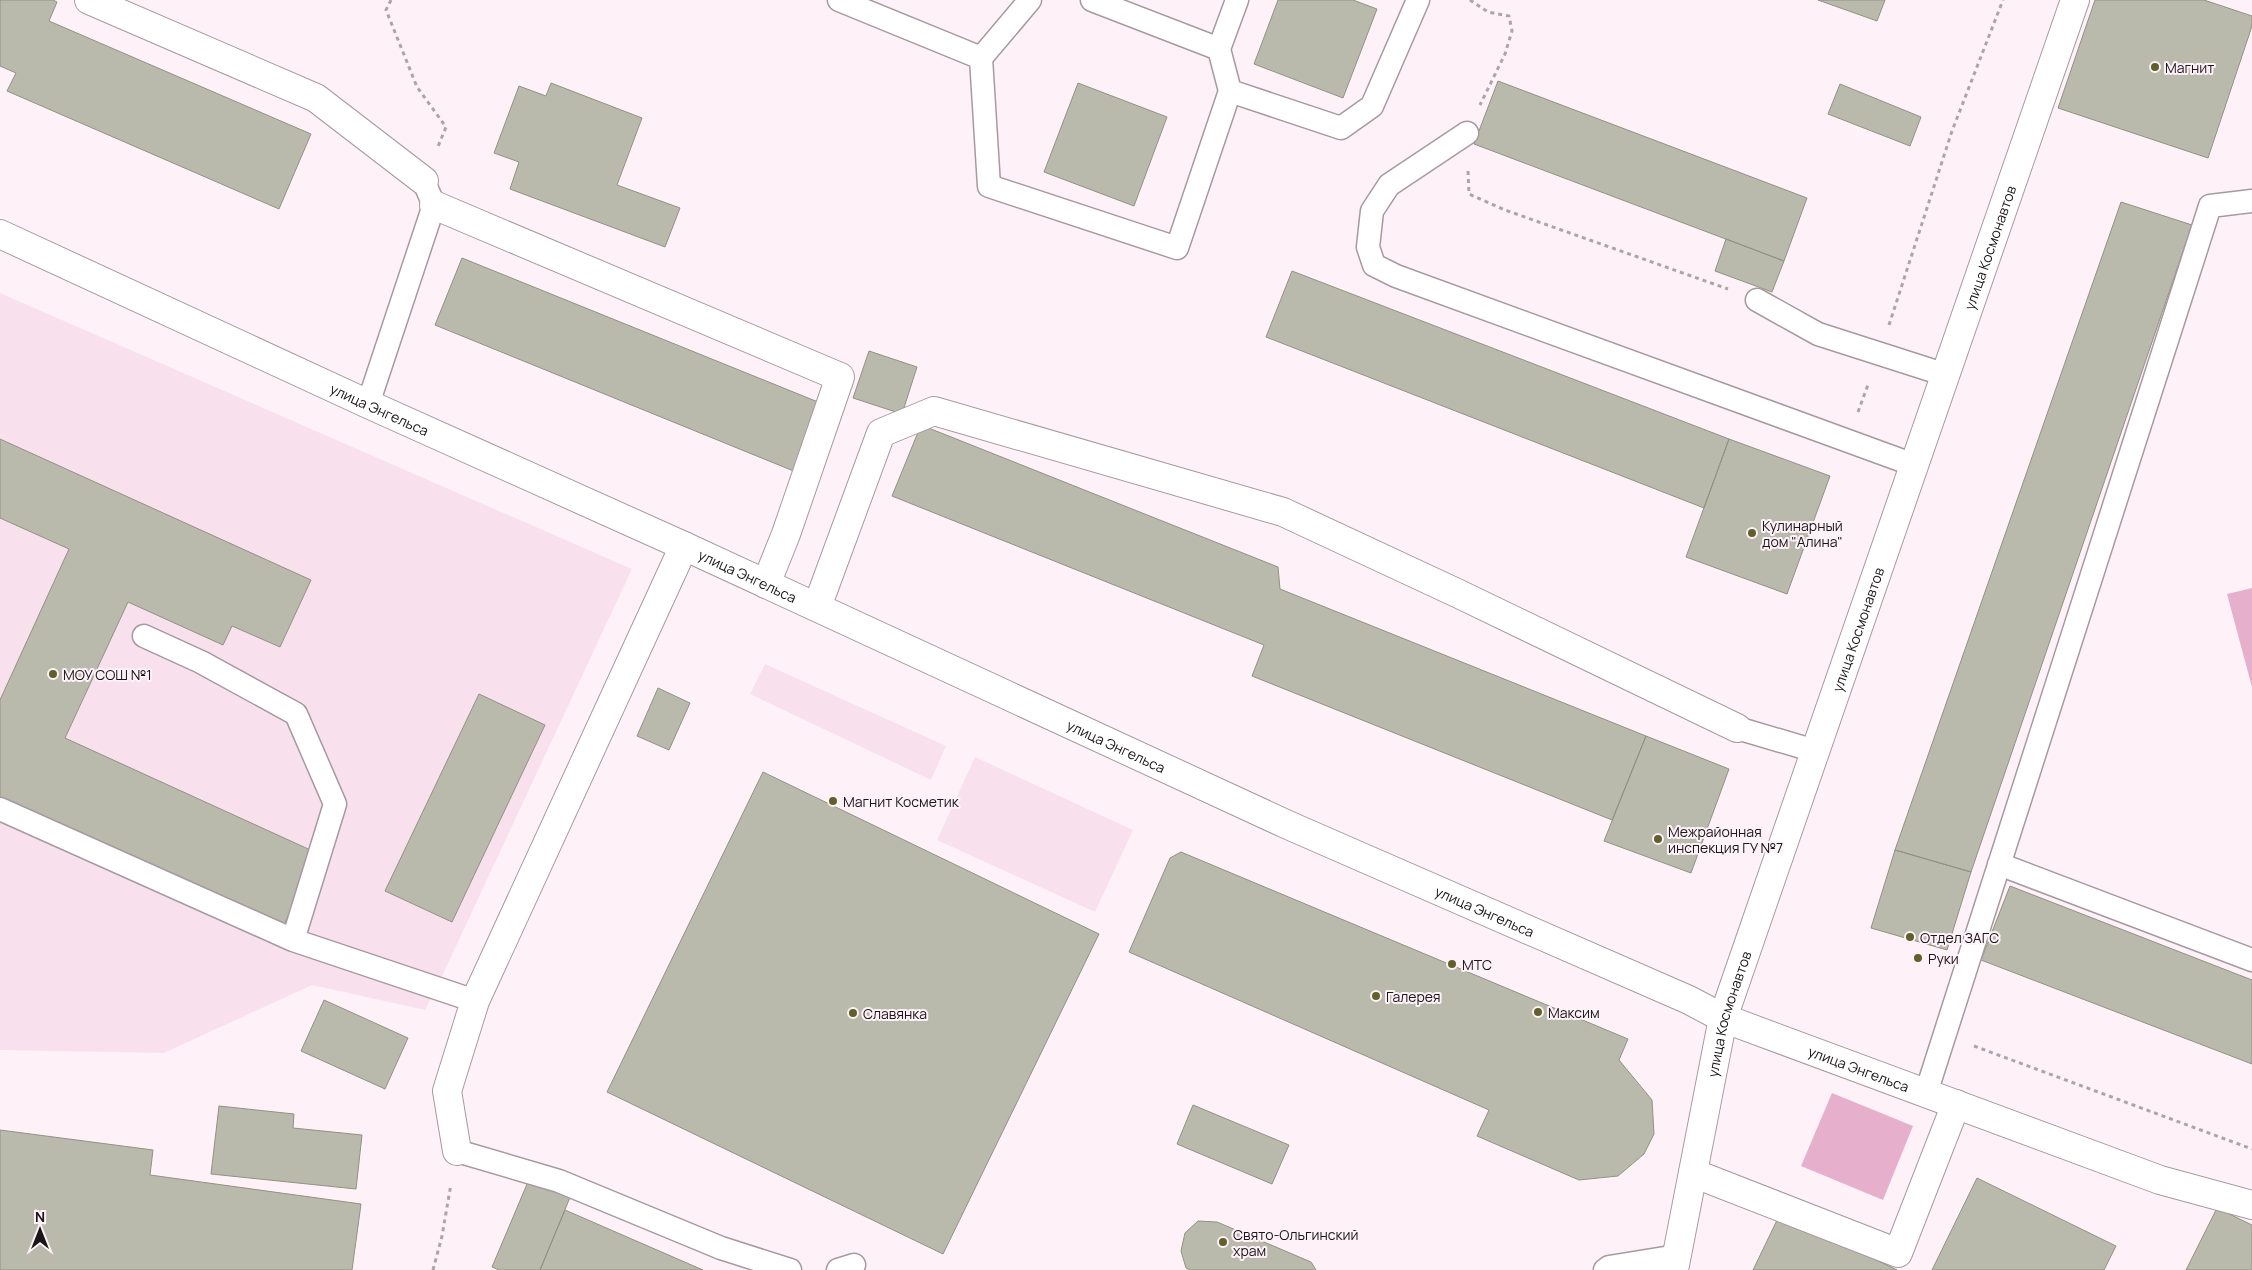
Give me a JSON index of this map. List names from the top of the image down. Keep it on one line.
{"streets":{"street":["улица Космонавтов","улица Энгельса"]},"crossings":[["улица Космонавтов","улица Энгельса"]],"places":["Магнит","Кулинарный дом \"Алина\"","МОУ СОШ №1","Магнит Косметик","Межрайонная инспекция ГУ №7","Отдел ЗАГС","Руки","МТС","Галерея","Максим","Славянка","Свято-Ольгинский храм"],"north":"top"}
